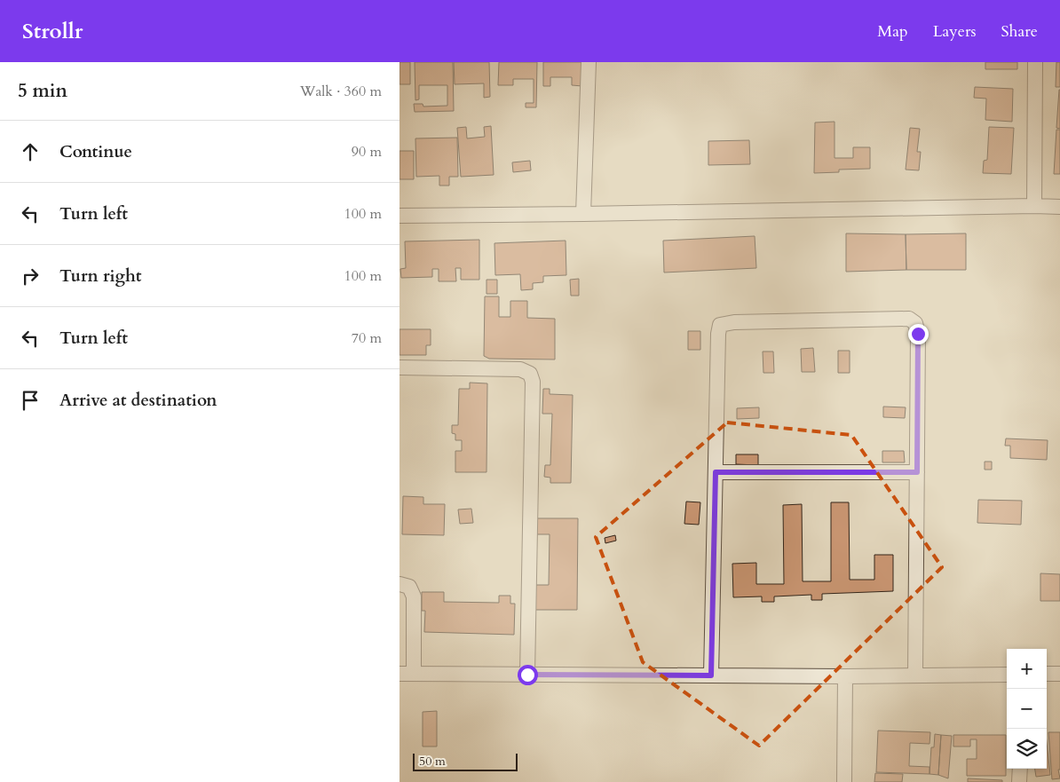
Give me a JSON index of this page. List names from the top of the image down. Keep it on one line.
{"scale_bar":"50 m","page":{"header":"Strollr","nav":["Map","Layers","Share"],"heading":["5 min","Walk · 360 m"],"list":[["Continue","90 m"],["Turn left","100 m"],["Turn right","100 m"],["Turn left","70 m"],"Arrive at destination"],"map_buttons":["+","−"],"scale":"50 m"}}
